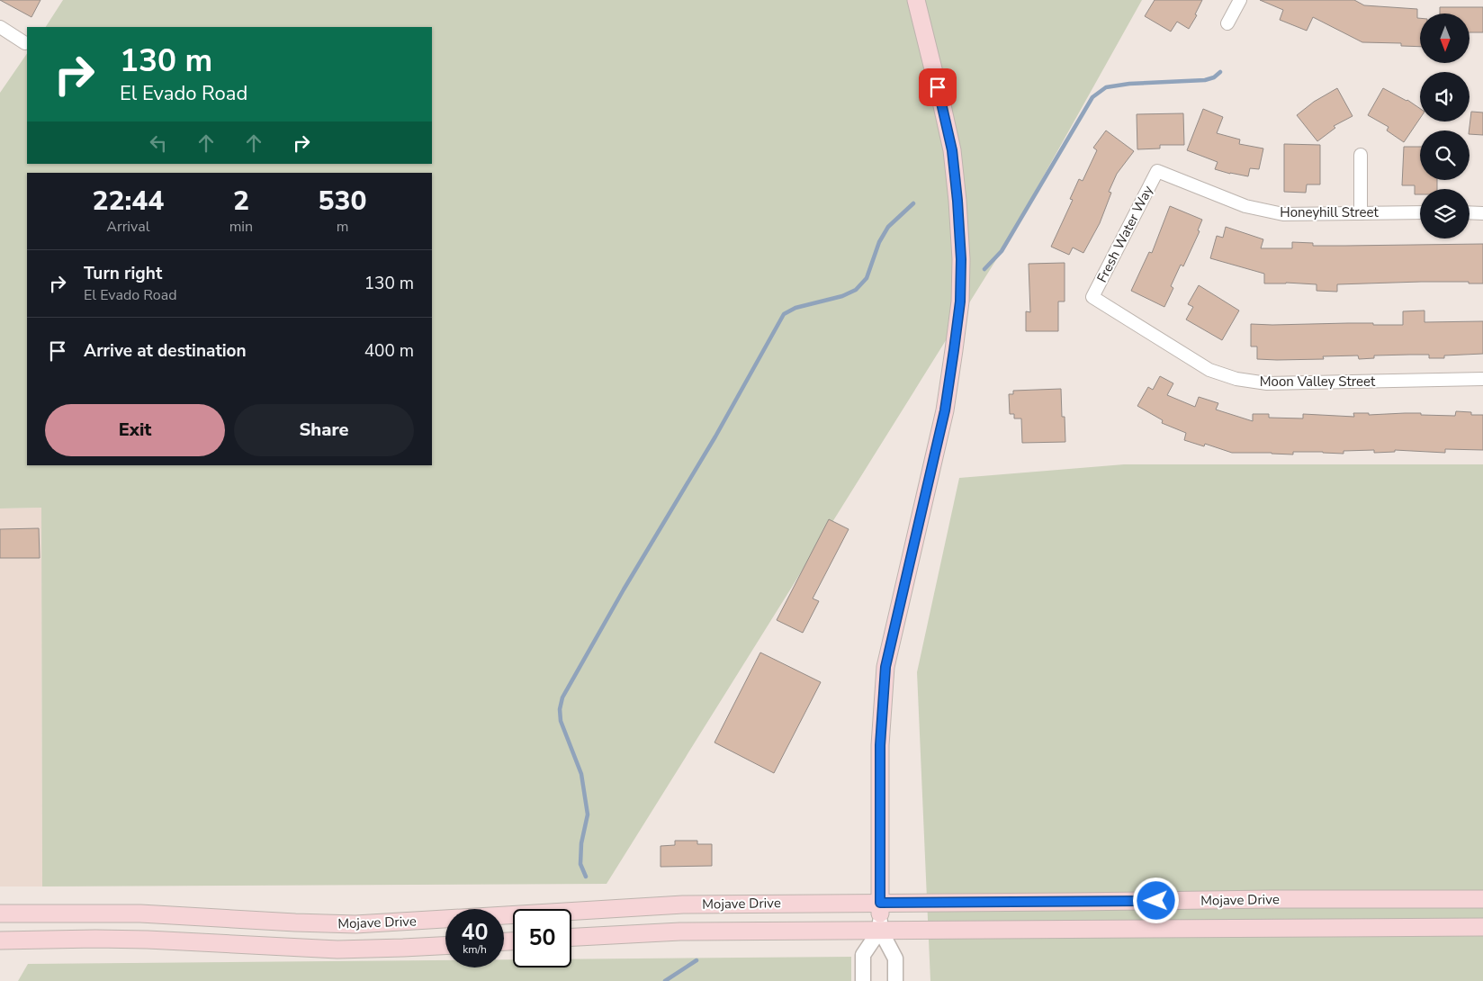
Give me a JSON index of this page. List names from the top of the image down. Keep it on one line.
{"streets":{"main road":["Mojave Drive"],"street":["Honeyhill Street","Fresh Water Way","Moon Valley Street"]},"crossings":[["Honeyhill Street","Fresh Water Way"],["Fresh Water Way","Moon Valley Street"]],"north":"bottom","page":{"turn":["130 m","El Evado Road"],"eta":["22:44","Arrival","2","min","530","m"],"list":[{"name":"Turn right","note":"El Evado Road","value":"130 m"},{"name":"Arrive at destination","value":"400 m"}],"buttons":["Exit","Share"],"speed":"40 km/h","limit":"50"}}
